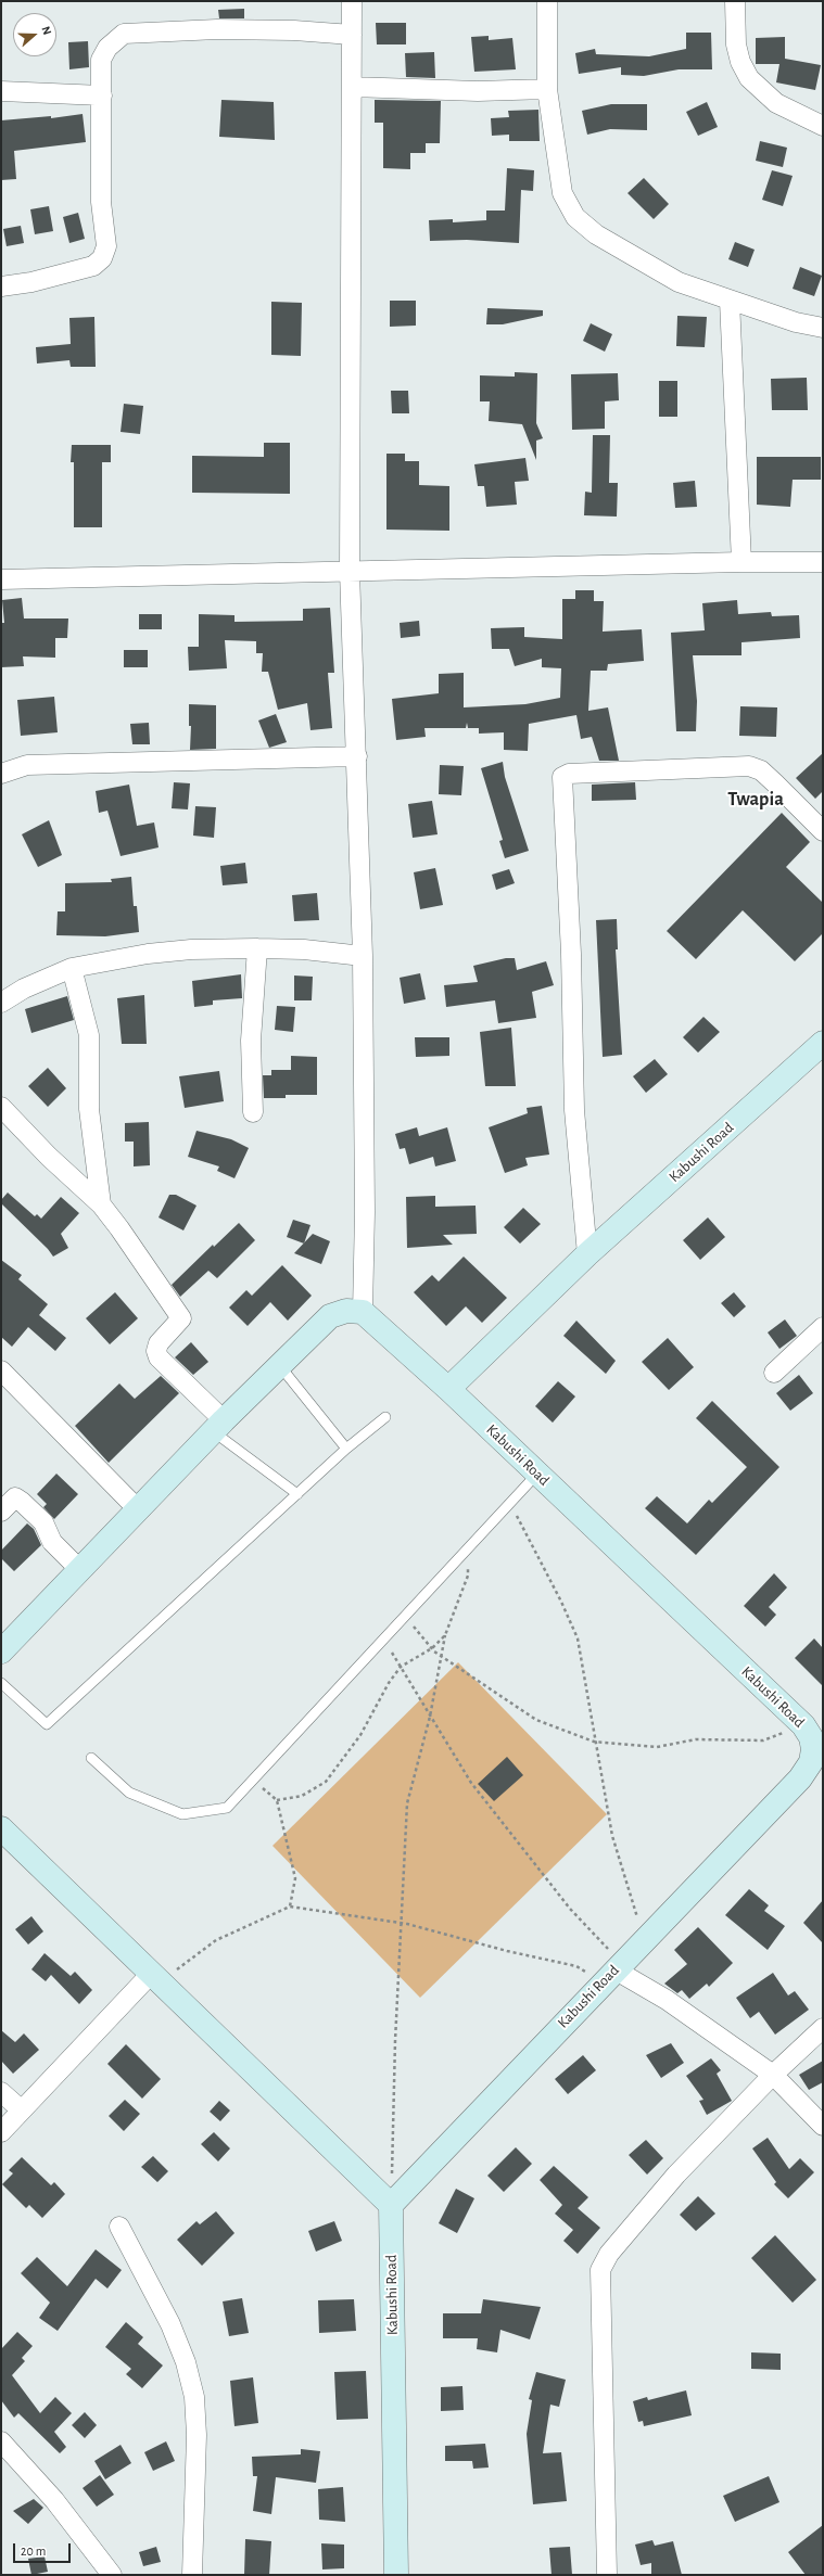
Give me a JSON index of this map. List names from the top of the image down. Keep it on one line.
{"streets":{"main road":["Kabushi Road"]},"districts":["Twapia"],"scale_bar":"20 m","north":"right"}
